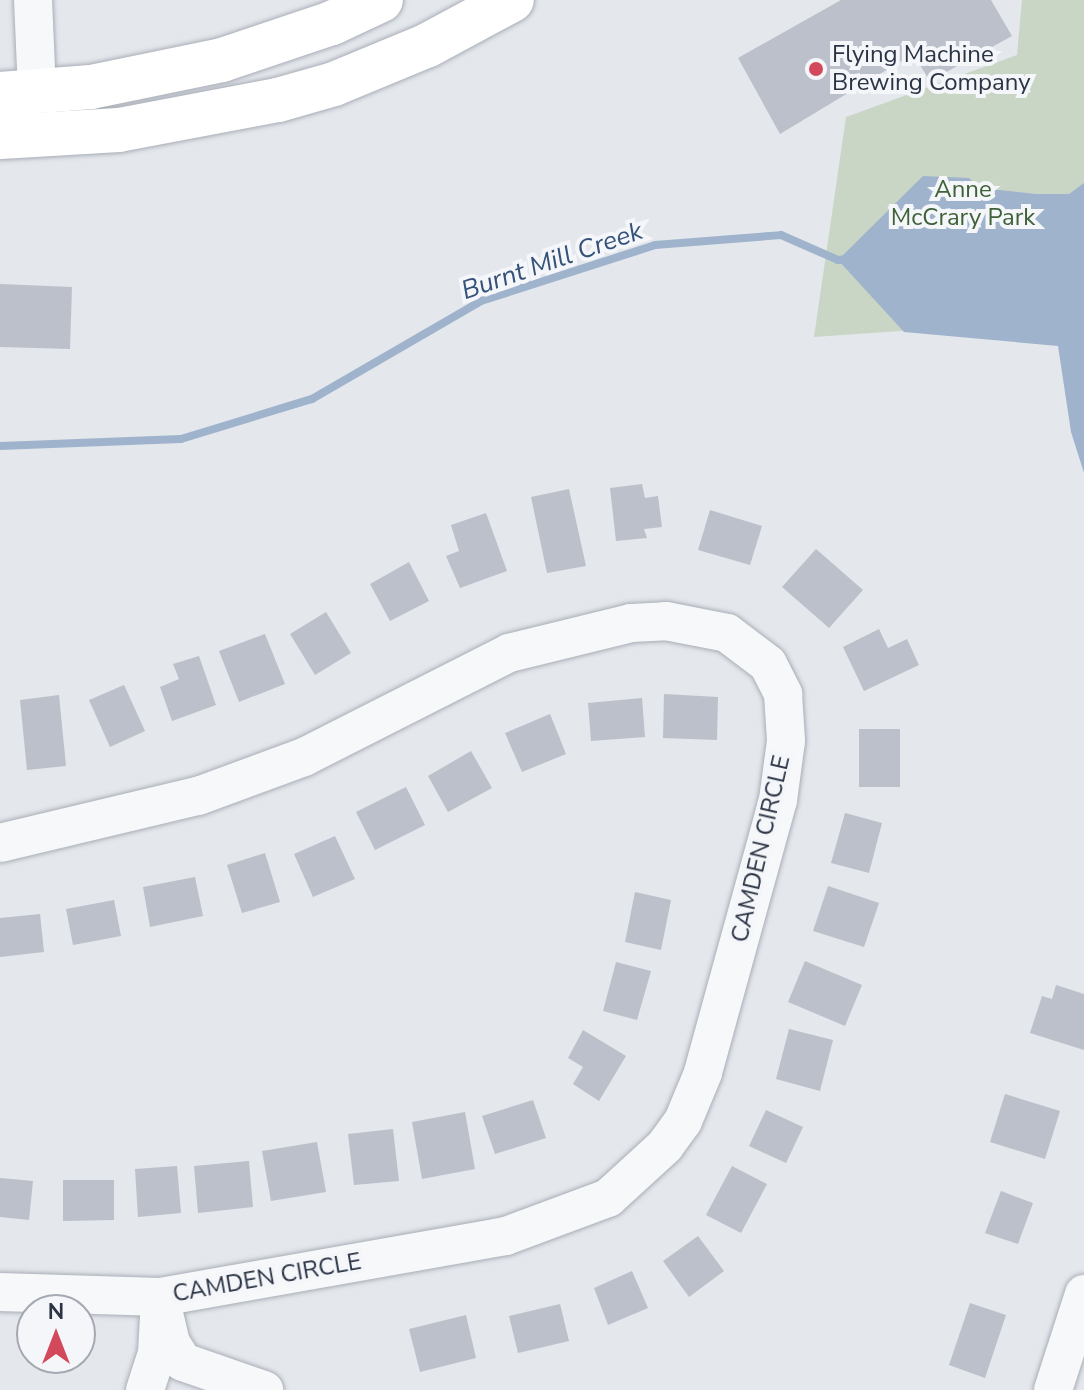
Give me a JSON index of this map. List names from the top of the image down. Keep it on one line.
{"streets":{"street":["CAMDEN CIRCLE"]},"water":["Burnt Mill Creek"],"parks":["Anne McCrary Park"],"places":["Flying Machine Brewing Company"],"north":"top"}
